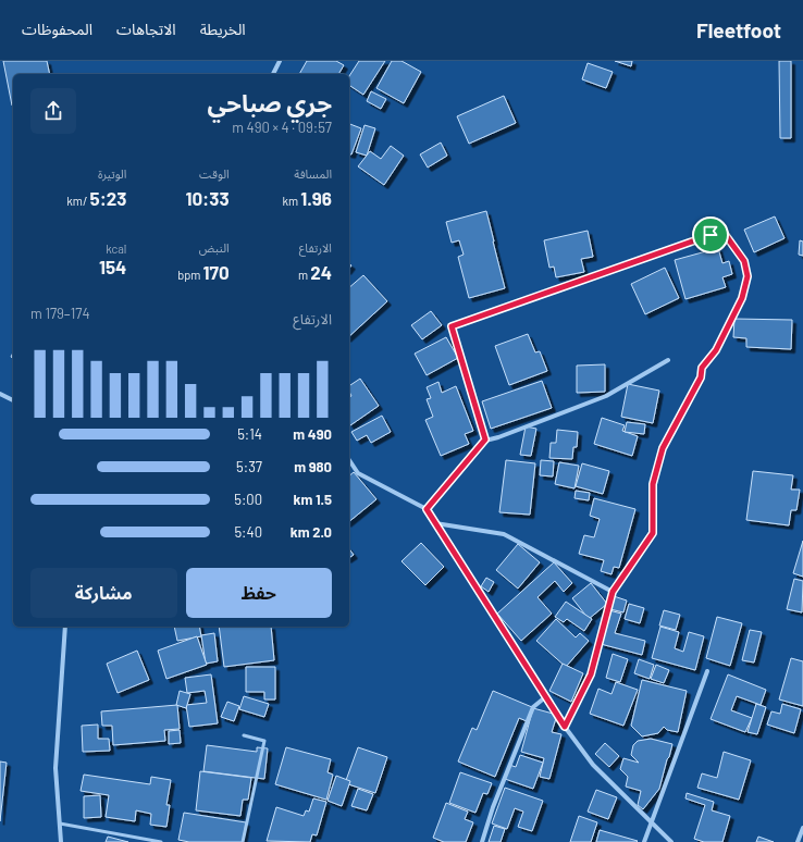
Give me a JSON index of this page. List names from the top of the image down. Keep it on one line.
{"page":{"header":"Fleetfoot","nav":["الخريطة","الاتجاهات","المحفوظات"],"heading":["جري صباحي","09:57 · 4 × 490 m"],"stats":[["المسافة","1.96 km"],["الوقت","10:33"],["الوتيرة","5:23 /km"],["الارتفاع","24 m"],["النبض","170 bpm"],["kcal","154"]],"chart":["الارتفاع","174–179 m"],"list":[{"name":"490 m","note":"5:14"},{"name":"980 m","note":"5:37"},{"name":"1.5 km","note":"5:00"},{"name":"2.0 km","note":"5:40"}],"buttons":["حفظ","مشاركة"]}}
